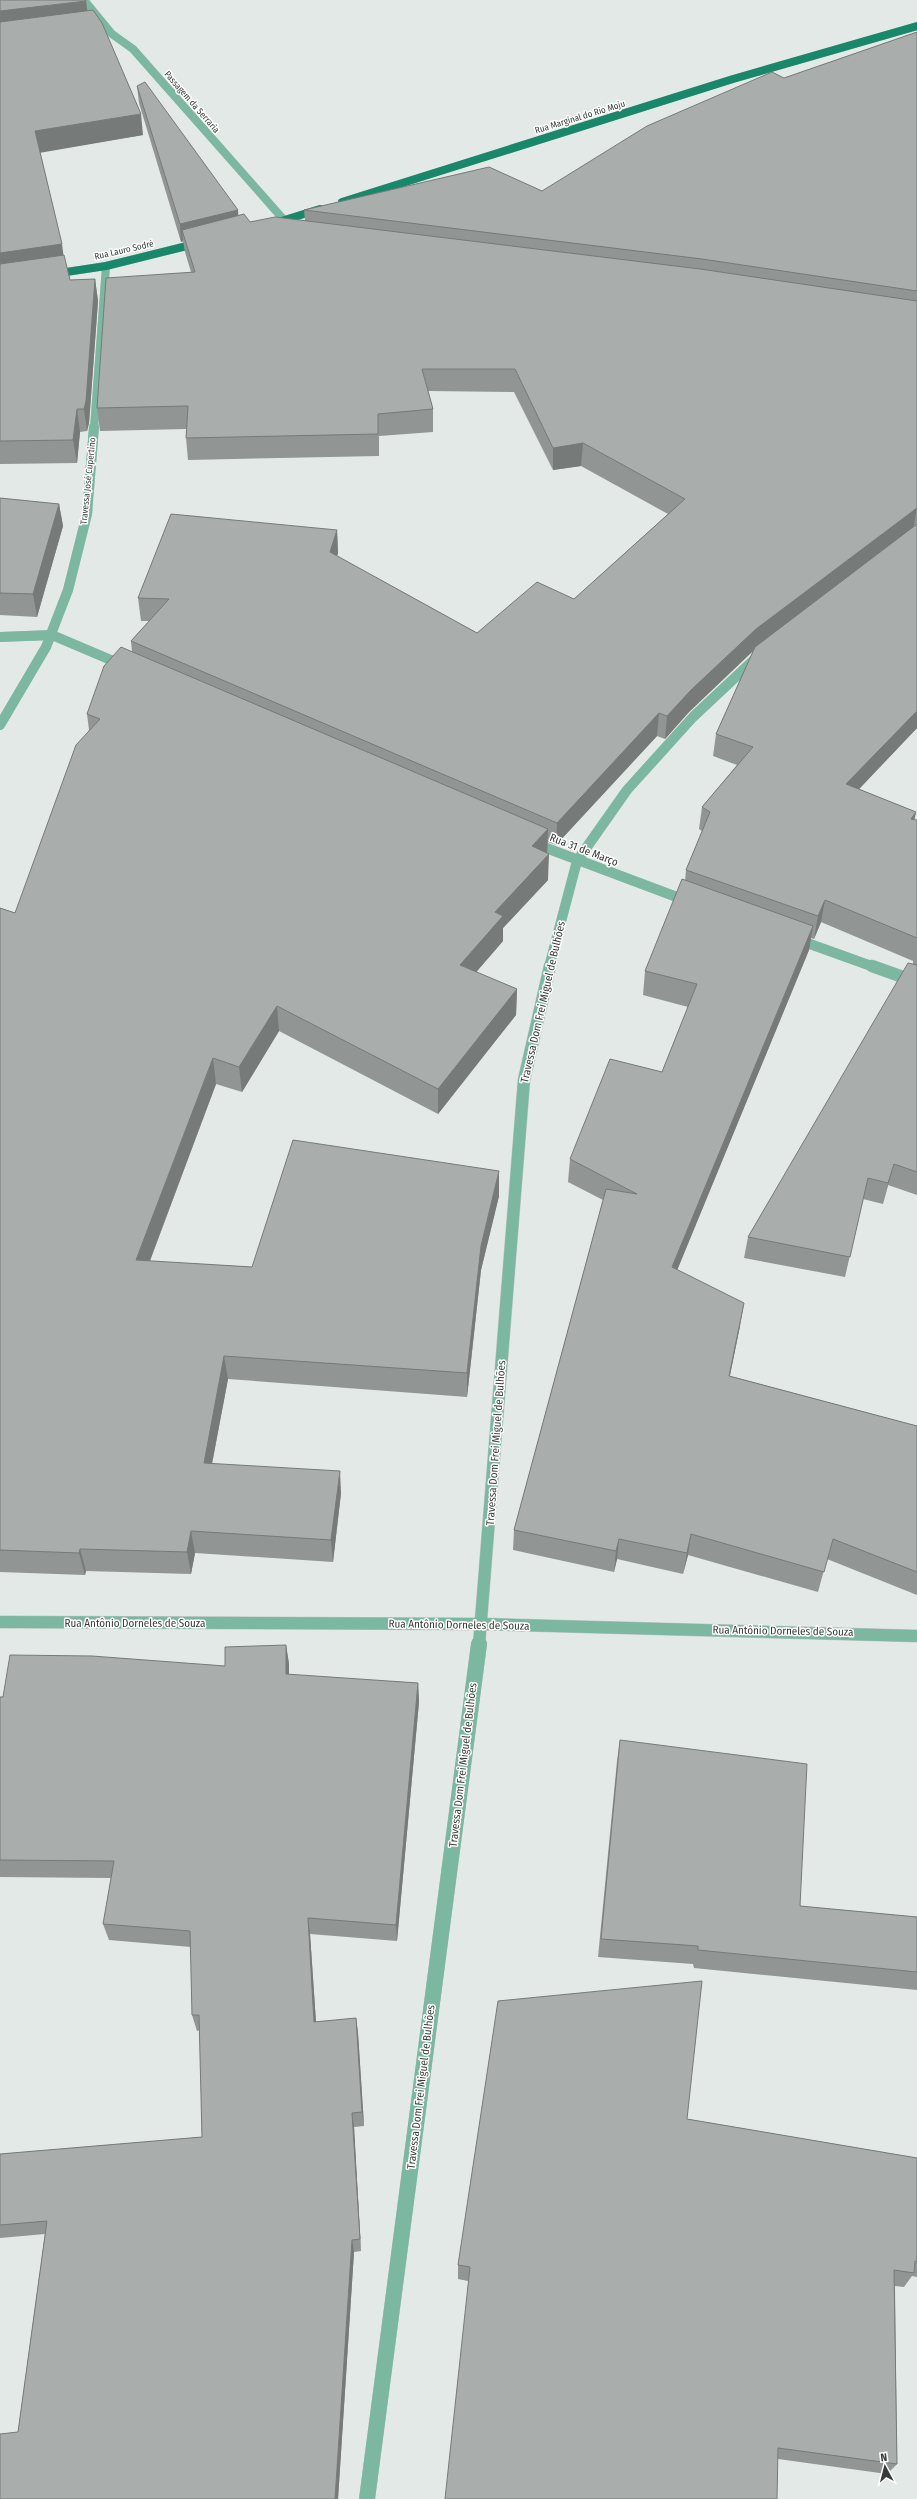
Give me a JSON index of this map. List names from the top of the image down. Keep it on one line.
{"streets":{"main road":["Rua Marginal do Rio Moju","Rua Lauro Sodré"],"street":["Passagem da Serraria","Travessa José Cupertino","Rua 31 de Março","Travessa Dom Frei Miguel de Bulhões","Rua Antônio Dorneles de Souza"]},"crossings":[["Passagem da Serraria","Rua Marginal do Rio Moju"],["Rua Lauro Sodré","Travessa José Cupertino"],["Rua 31 de Março","Travessa Dom Frei Miguel de Bulhões"],["Travessa Dom Frei Miguel de Bulhões","Rua Antônio Dorneles de Souza"]],"north":"top"}
